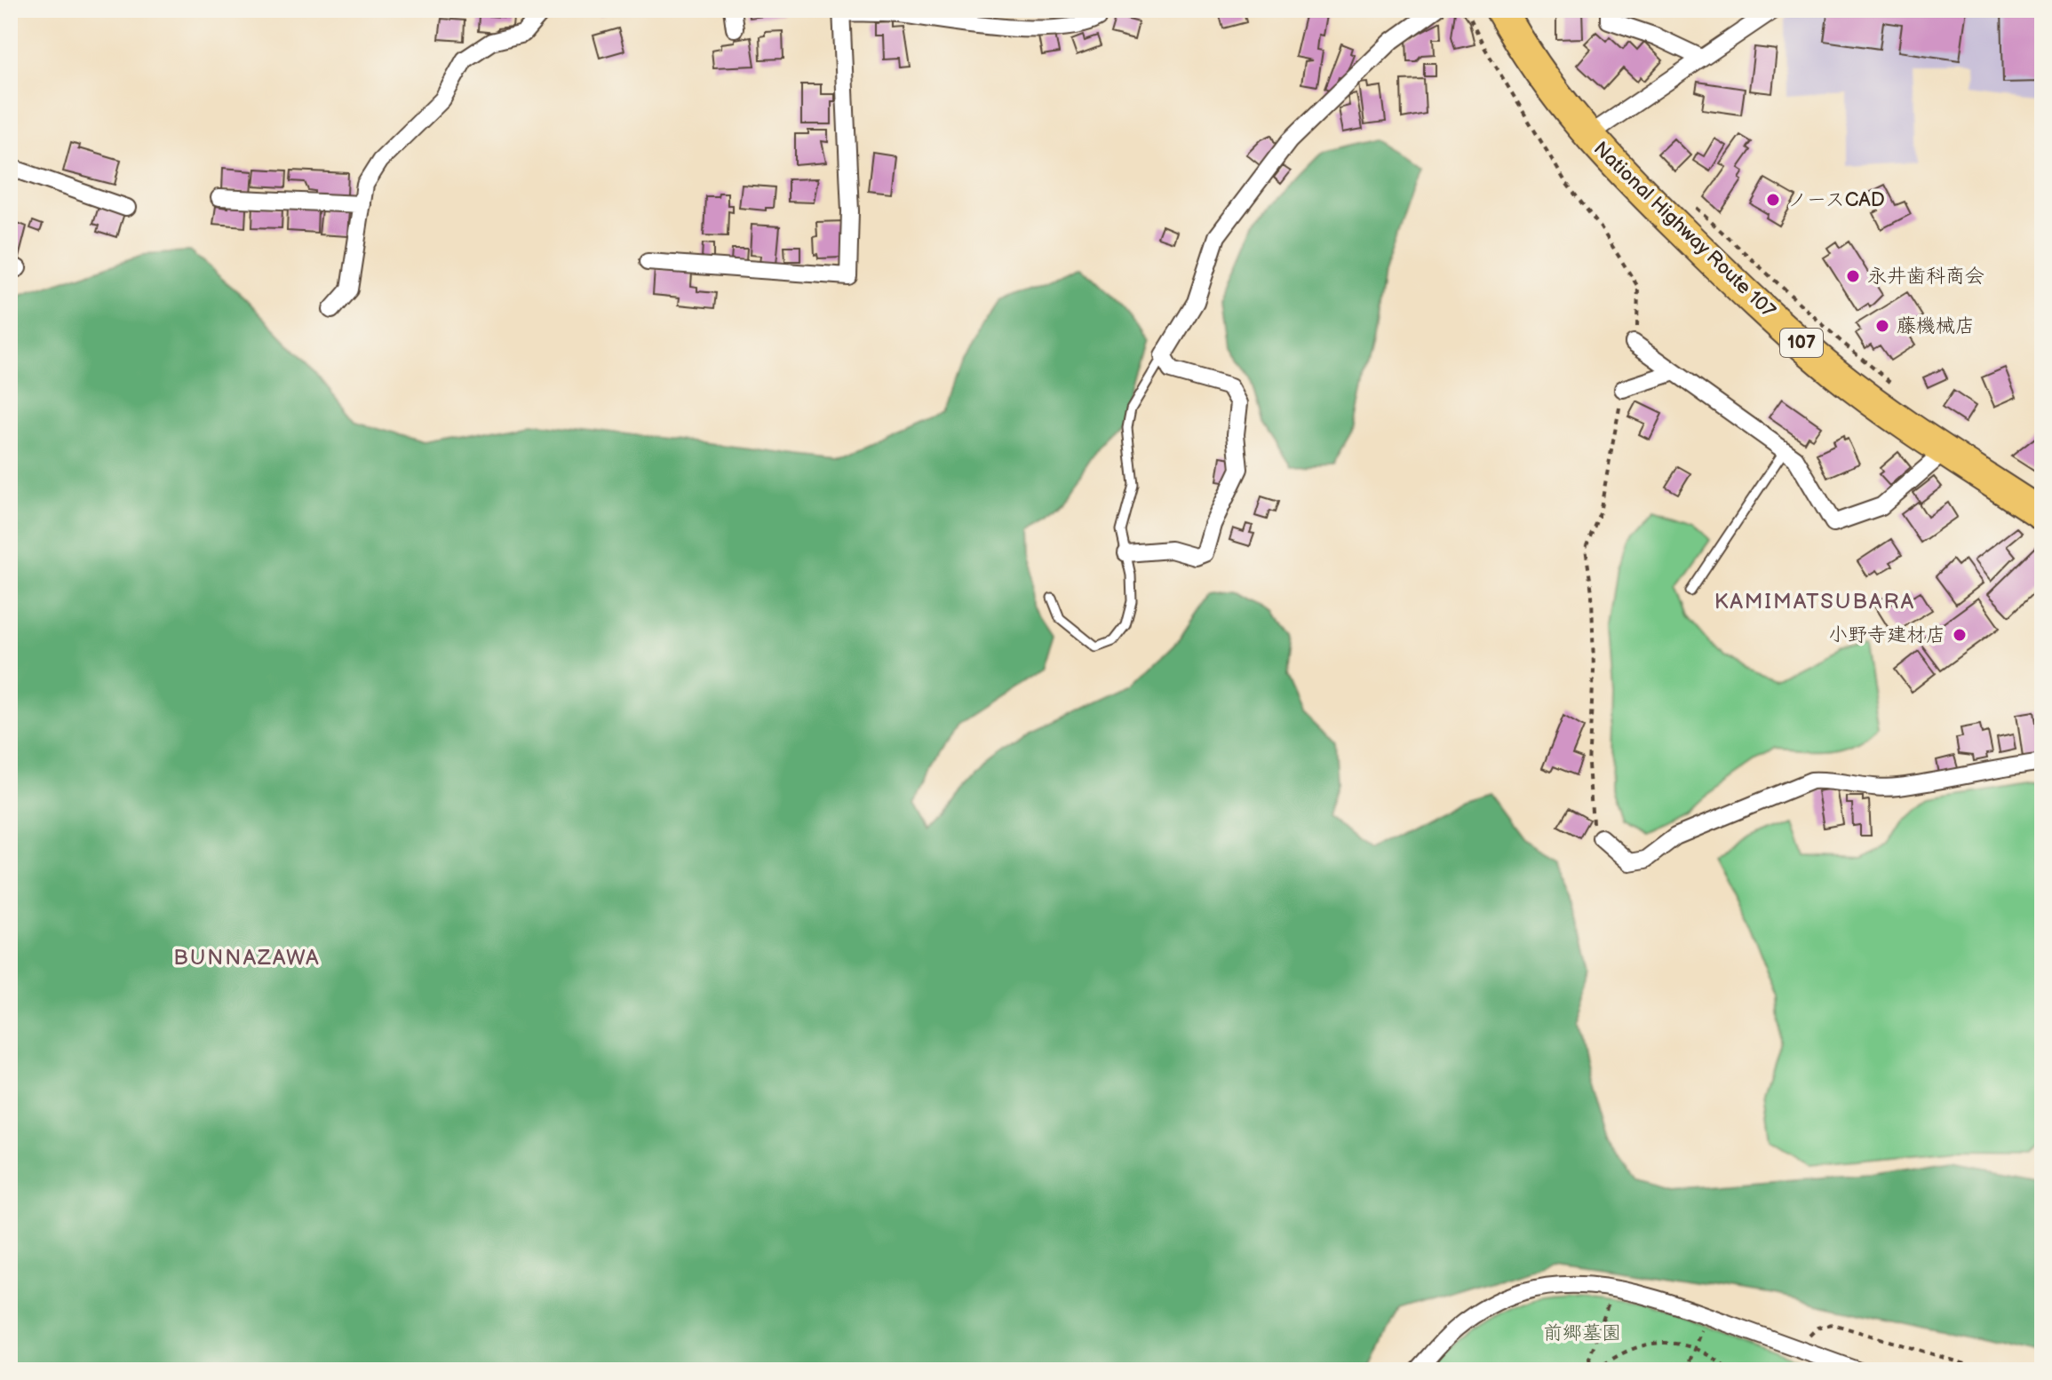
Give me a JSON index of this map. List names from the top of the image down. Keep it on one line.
{"streets":{"highway":["National Highway Route 107","107"]},"districts":["KAMIMATSUBARA","BUNNAZAWA"],"parks":["前郷墓園"],"places":["ノースCAD","永井歯科商会","藤機械店","小野寺建材店"]}
